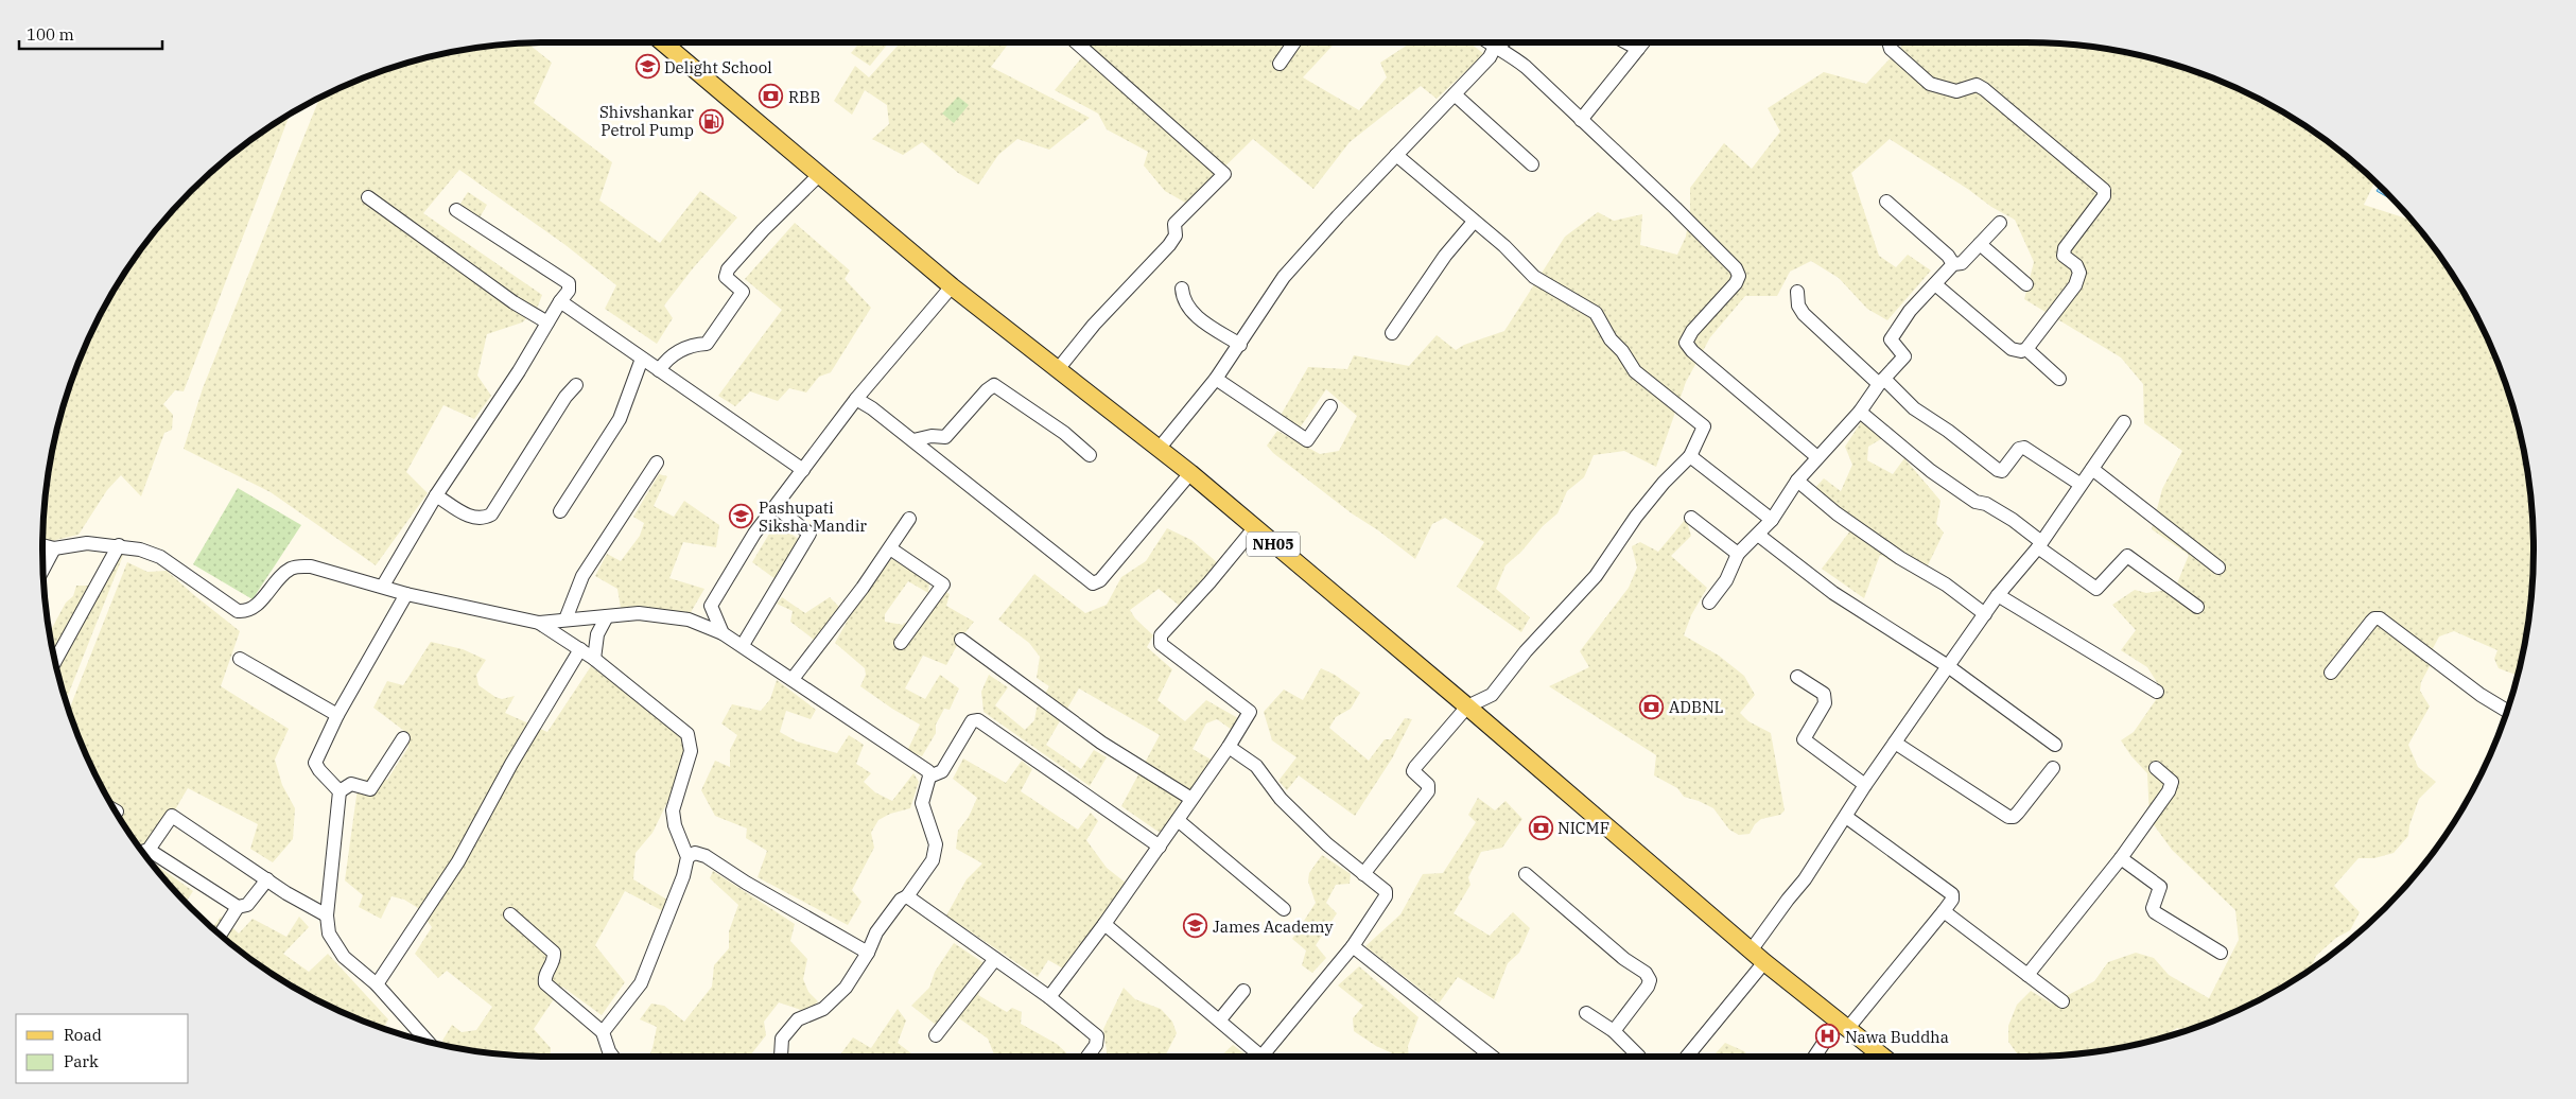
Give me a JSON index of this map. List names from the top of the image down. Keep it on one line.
{"streets":{"main road":["NH05"]},"places":{"school or university":["Delight School","Pashupati Siksha Mandir","James Academy"],"bank":["RBB","ADBNL","NICMF"],"fuel station":["Shivshankar Petrol Pump"],"hospital":["Nawa Buddha"]},"legend":["Road","Park"],"scale_bar":"100 m"}
